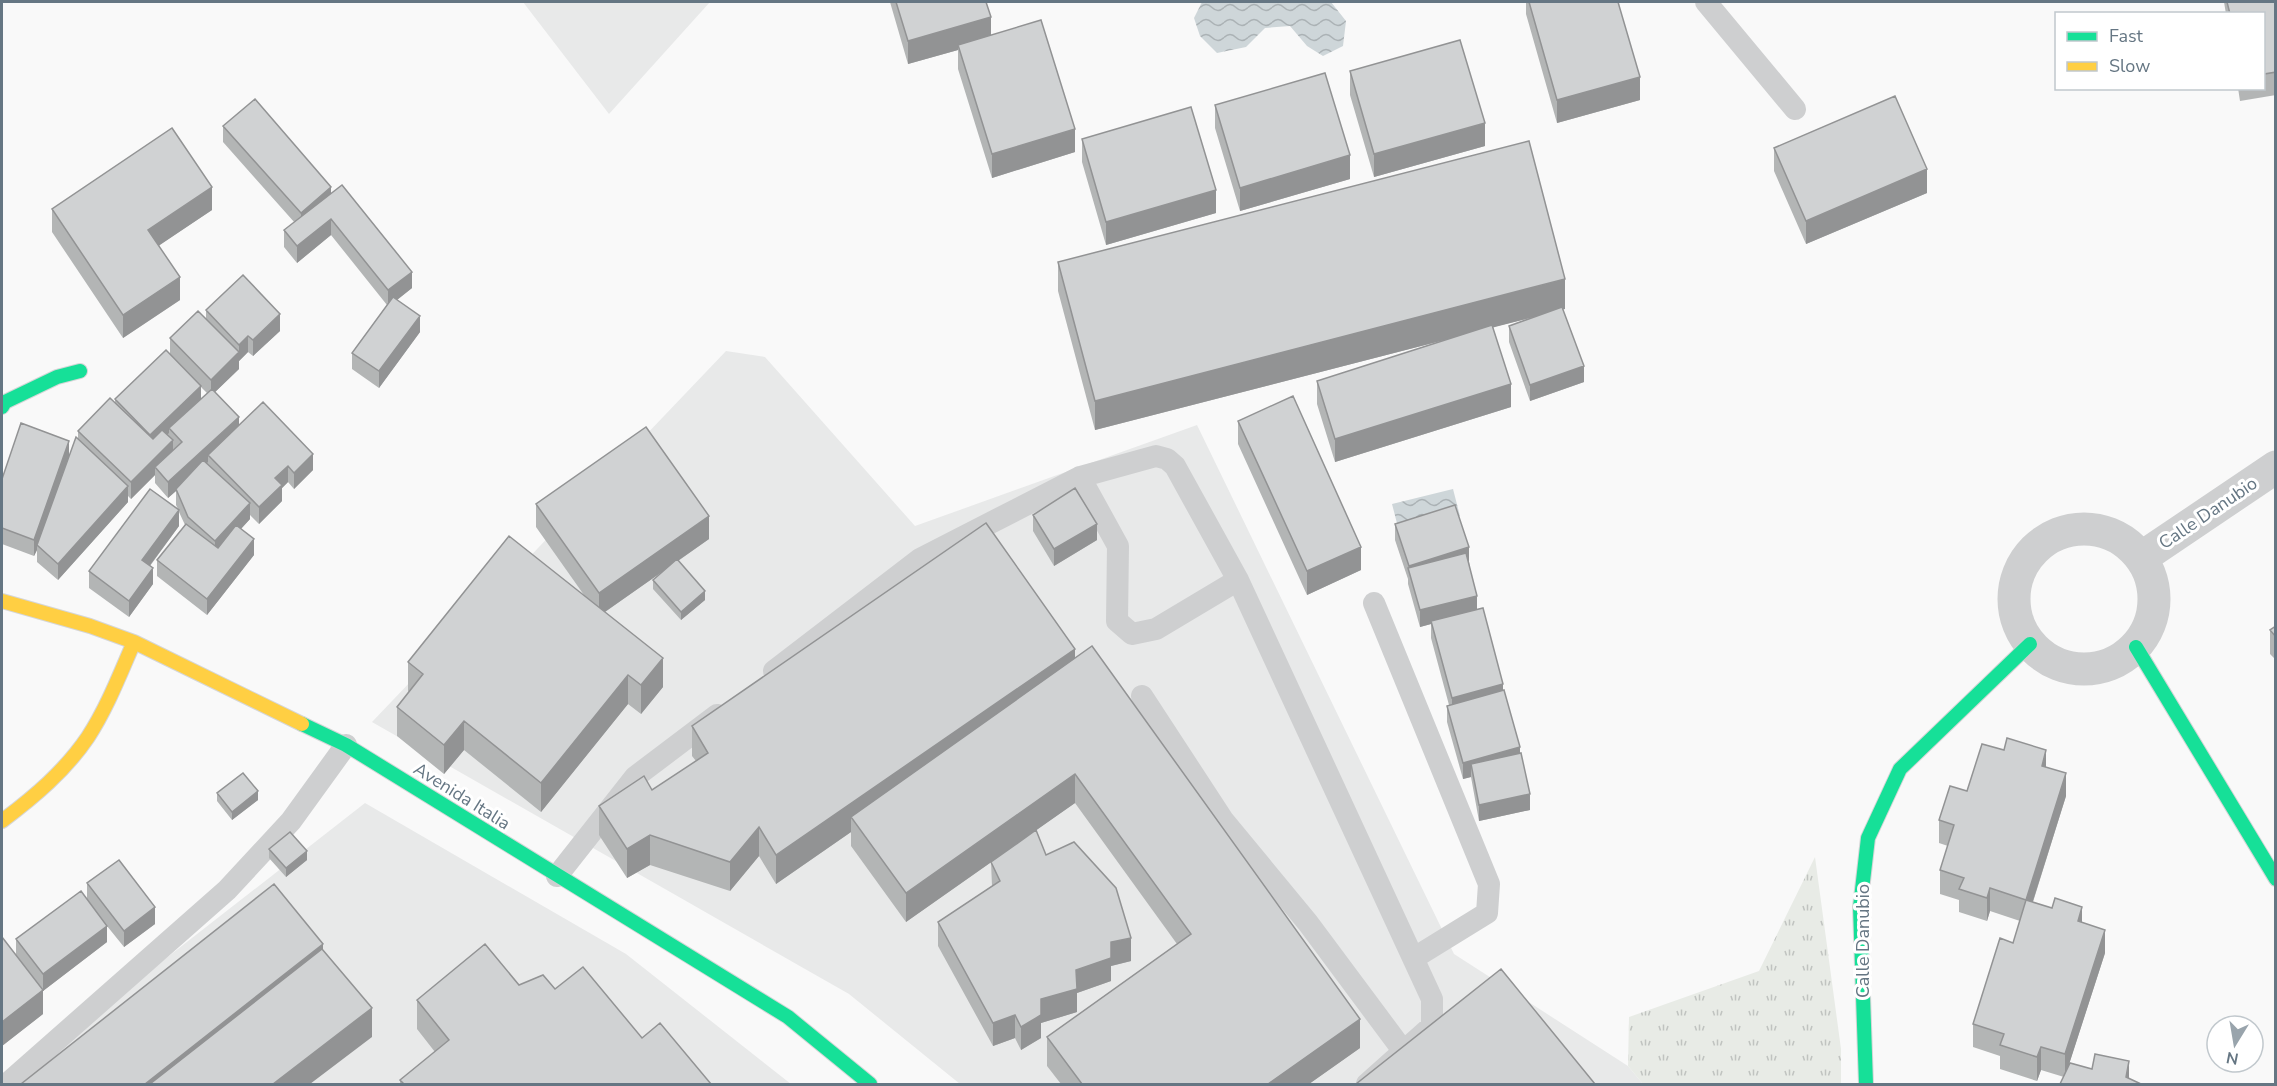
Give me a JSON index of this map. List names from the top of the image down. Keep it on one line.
{"streets":{"street":["Calle Danubio","Avenida Italia"]},"legend":["Fast","Slow"],"north":"bottom"}
